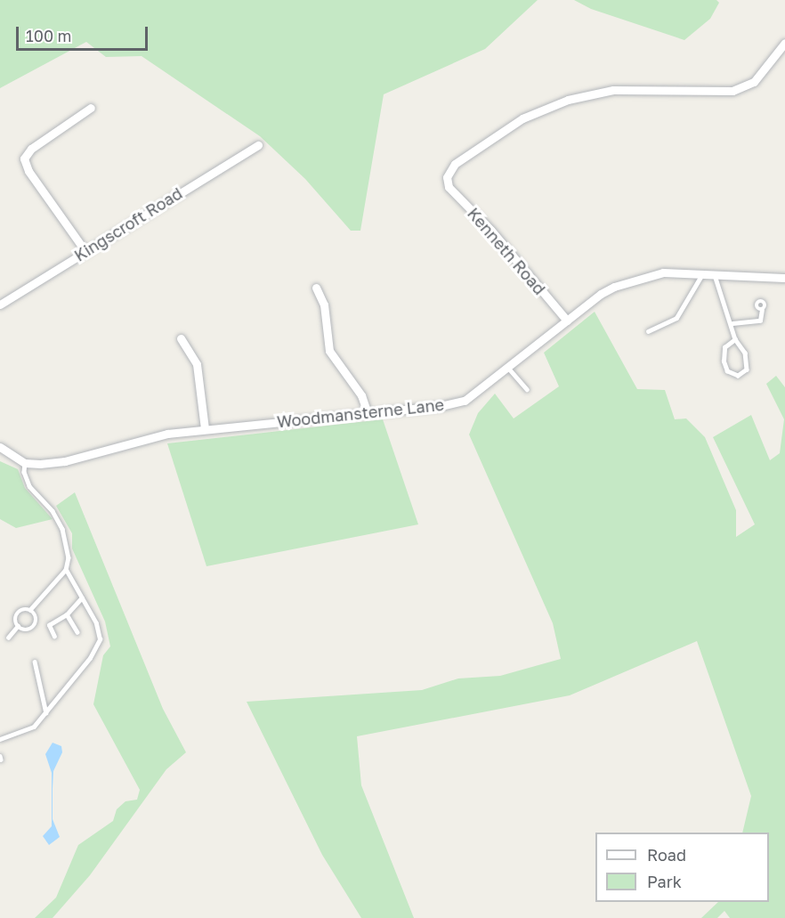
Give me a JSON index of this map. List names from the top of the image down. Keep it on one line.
{"streets":{"street":["Kingscroft Road","Kenneth Road","Woodmansterne Lane"]},"crossings":[["Kenneth Road","Woodmansterne Lane"]],"legend":["Road","Park"],"scale_bar":"100 m"}
